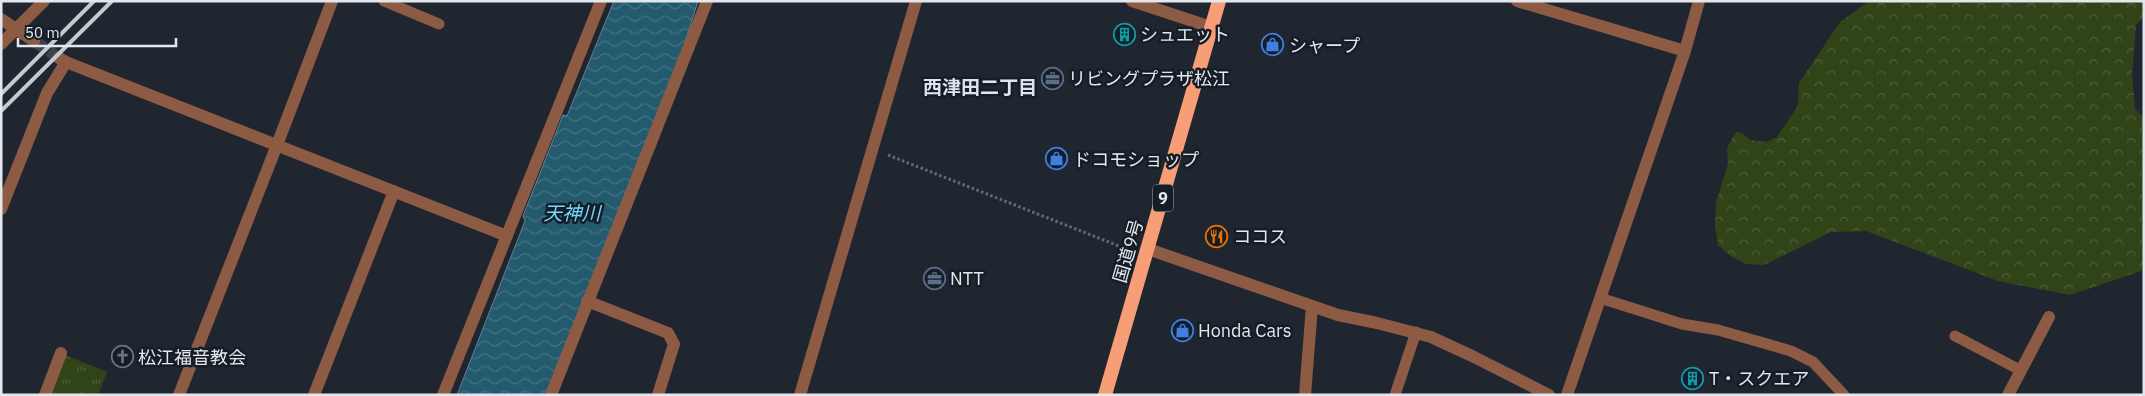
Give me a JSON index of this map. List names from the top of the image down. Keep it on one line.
{"streets":{"highway":["9","国道9号"]},"districts":["西津田二丁目"],"water":["天神川"],"places":{"building":["シュエット","T・スクエア"],"shop":["シャープ","ドコモショップ","Honda Cars"],"office":["リビングプラザ松江","NTT"],"restaurant":["ココス"],"church":["松江福音教会"]},"scale_bar":"50 m"}
